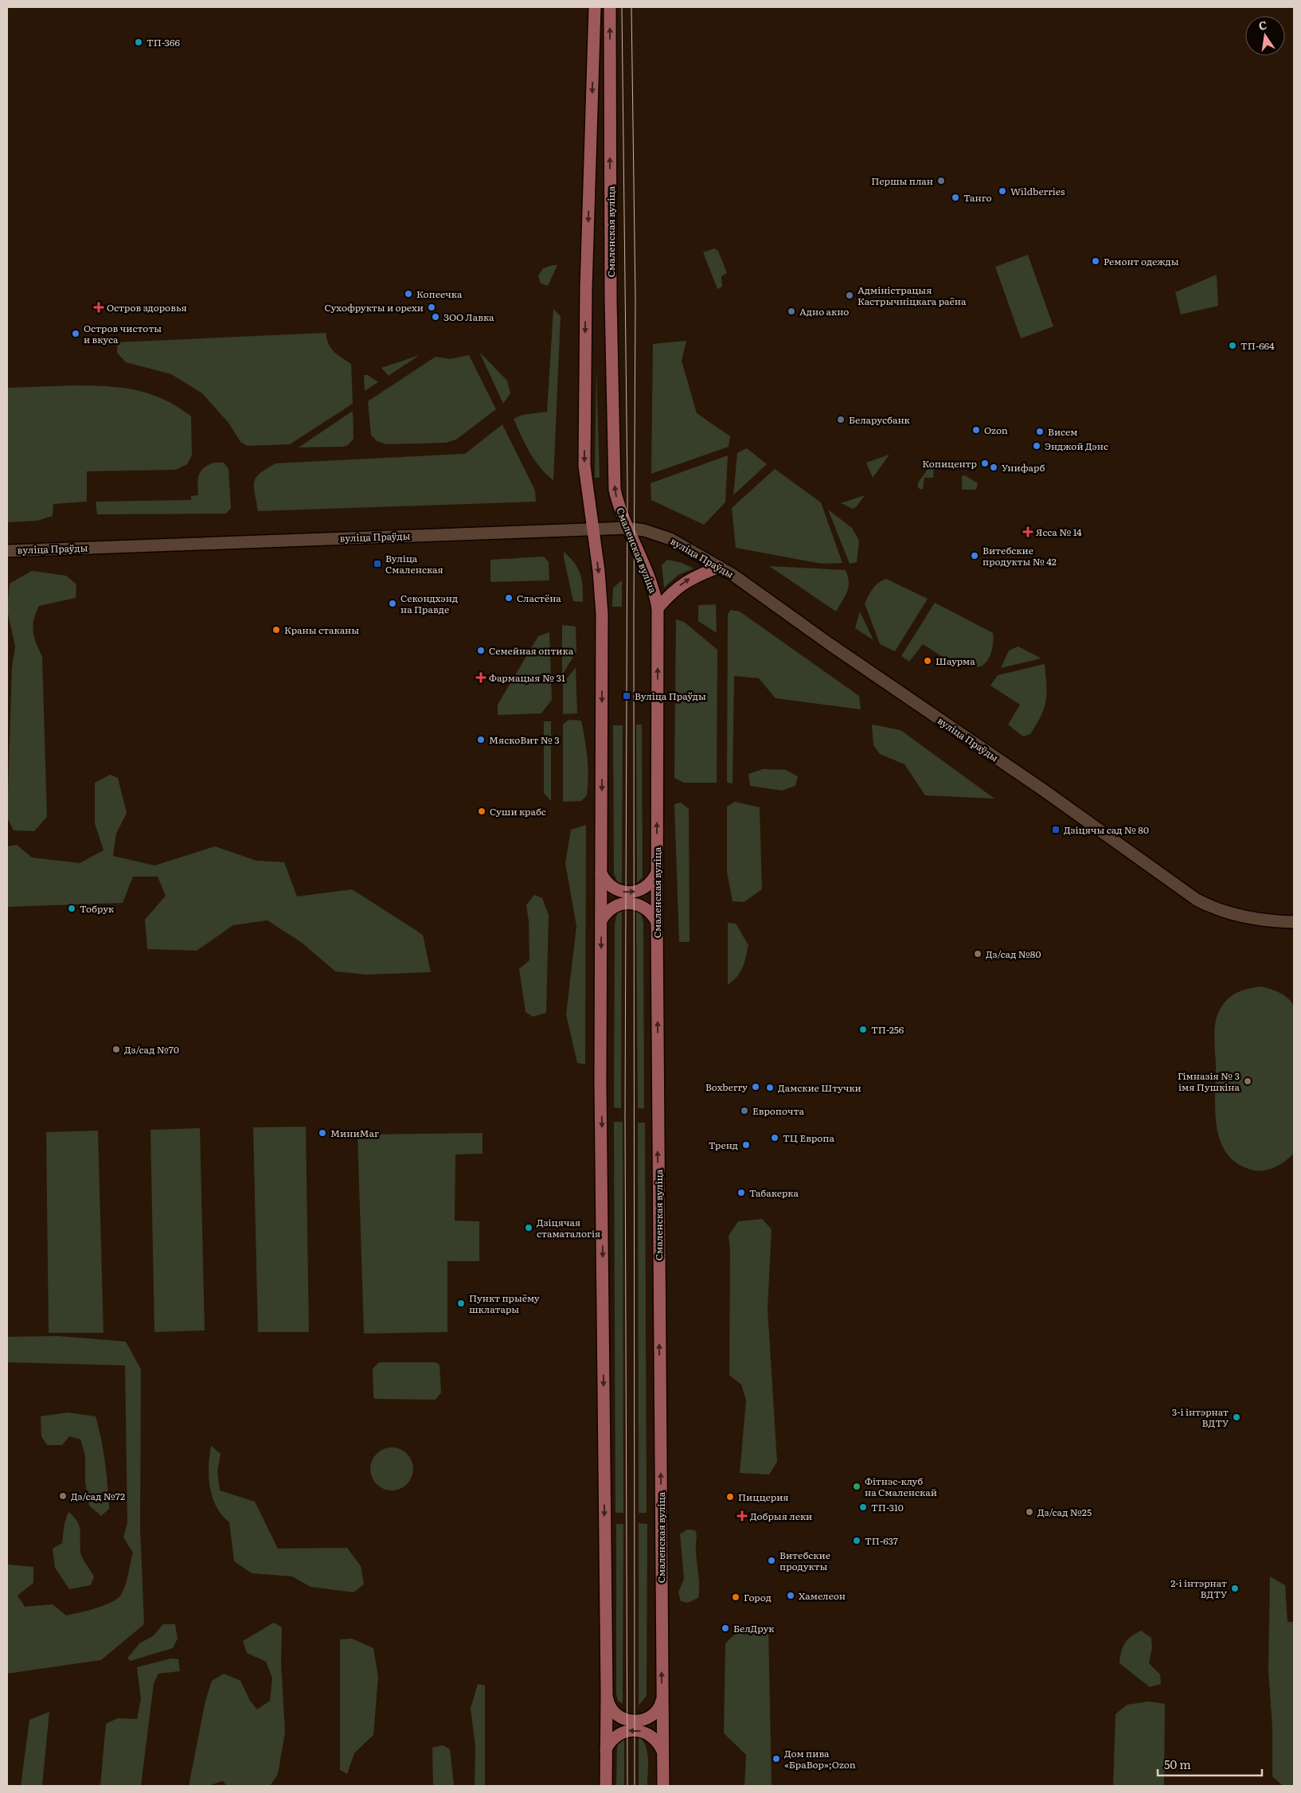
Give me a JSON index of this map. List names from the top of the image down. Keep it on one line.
{"streets":{"main road":["Смаленская вуліца","вуліца Праўды"]},"crossings":[["Смаленская вуліца","вуліца Праўды"]],"places":{"other":["ТП-366","Першы план","Wildberries","Танго","Ремонт одежды","Копеечка","Адміністрацыя Кастрычніцкага раёна","Сухофрукты и орехи","Адно акно","ЗОО Лавка","Остров чистоты и вкуса","ТП-664","Беларусбанк","Ozon","Висем","Энджой Дэнс","Копицентр","Унифарб","Витебские продукты № 42","Сластёна","Секондхэнд на Правде","Краны стаканы","Семейная оптика","Шаурма","МяскоВит № 3","Суши крабс","Тобрук","Дз/сад №80","ТП-256","Дз/сад №70","Гімназія № 3 імя Пушкіна","Boxberry","Дамские Штучки","Европочта","МиниМаг","ТЦ Европа","Тренд","Табакерка","Дзіцячая стаматалогія","Пункт прыёму шклатары","3-і інтэрнат ВДТУ","Фітнэс-клуб на Смаленскай","Дз/сад №72","Пиццерия","ТП-310","Дз/сад №25","ТП-637","Витебские продукты","2-і інтэрнат ВДТУ","Хамелеон","Город","БелДрук","Дом пива «БраВор»;Ozon"],"health":["Остров здоровья","Ясса № 14","Фармацыя № 31","Добрыя леки"],"transit":["Вуліца Смаленская","Вуліца Праўды","Дзіцячы сад № 80"]},"scale_bar":"50 m","north":"top"}
